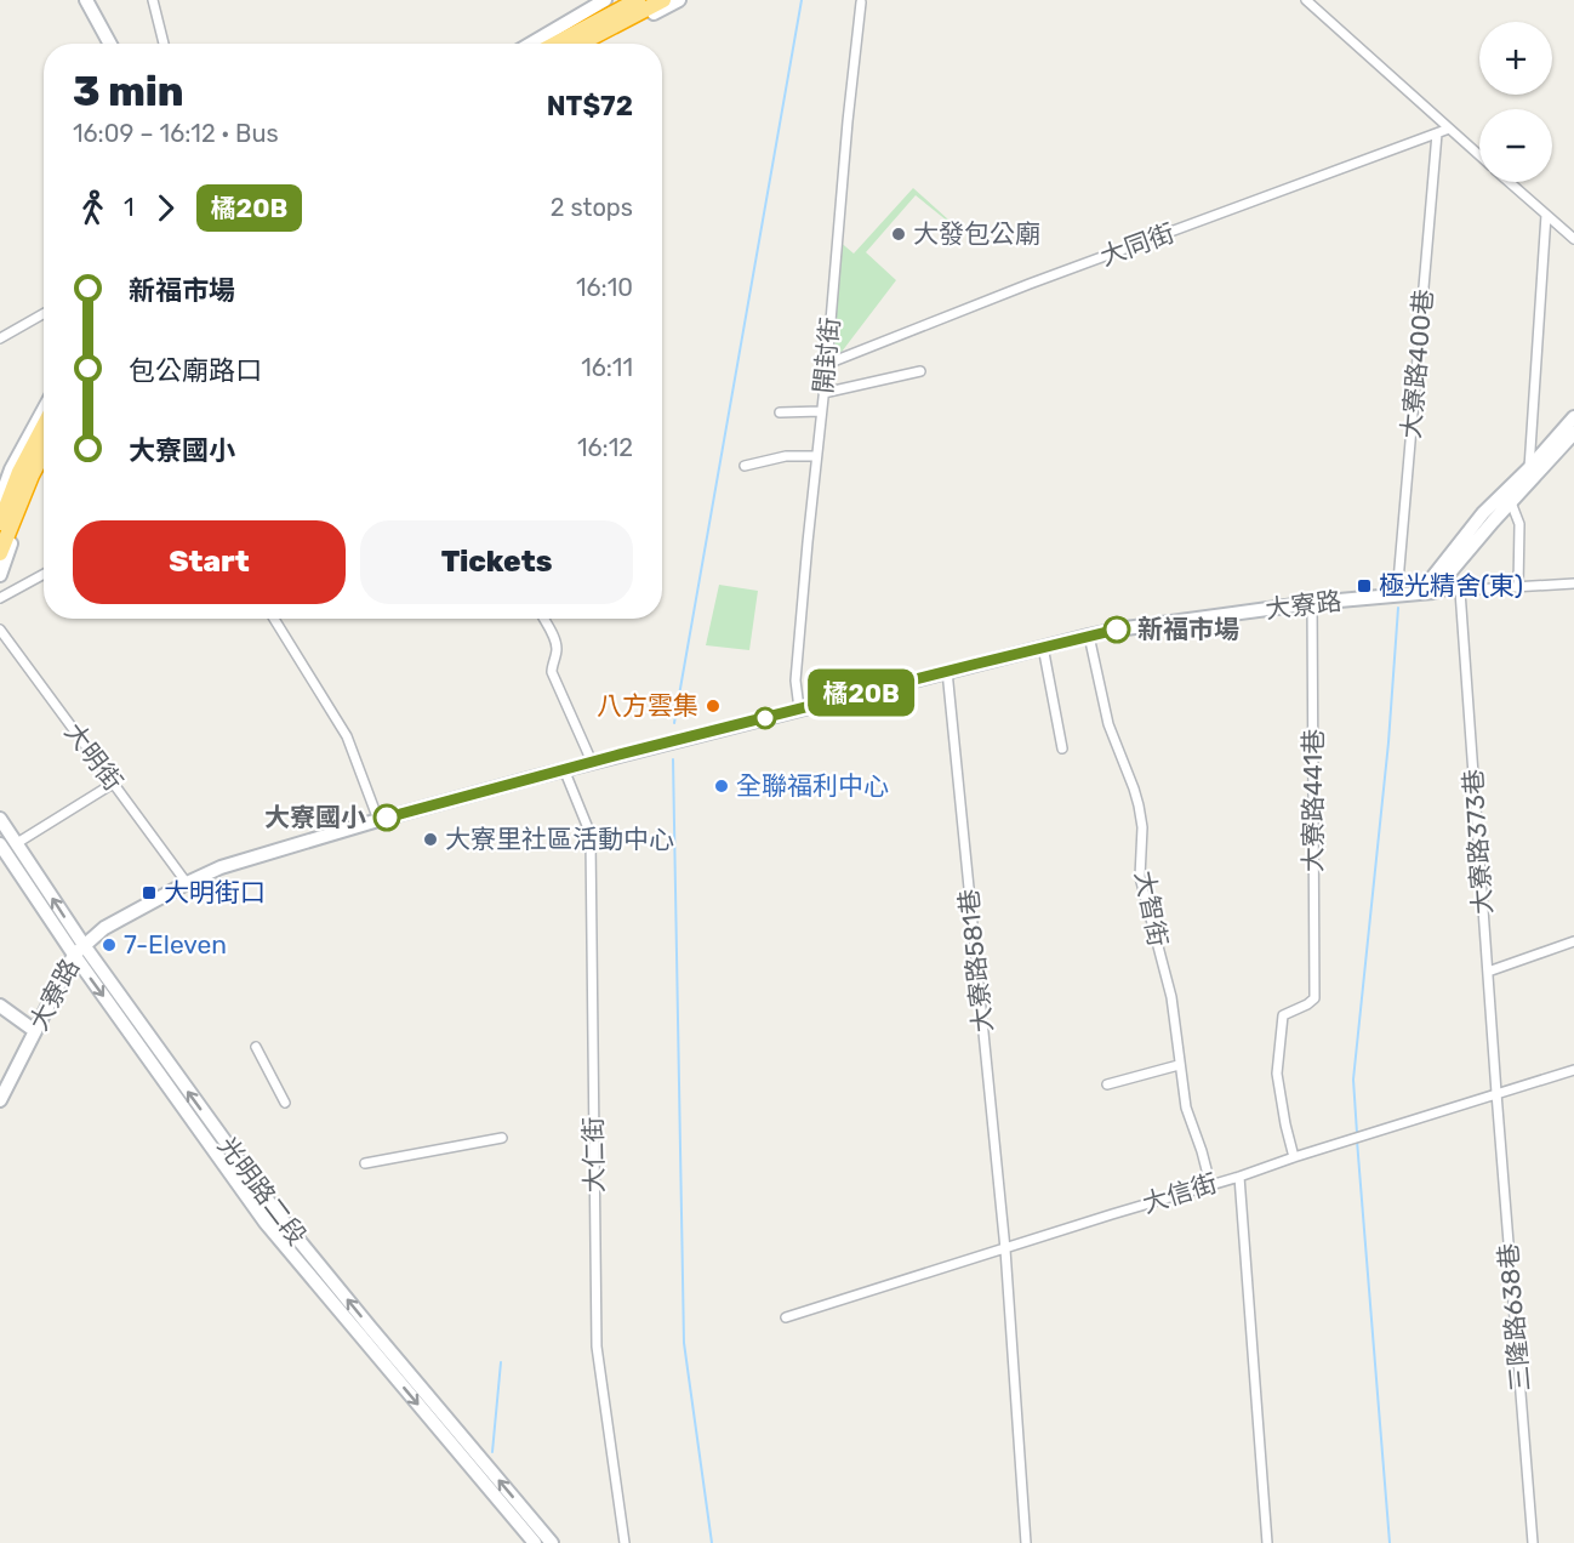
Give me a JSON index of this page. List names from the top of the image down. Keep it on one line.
{"streets":{"street":["大同街","開封街","大寮路400巷","大寮路","大明街","大寮路441巷","大寮路373巷","大智街","大寮路581巷","大仁街","光明路二段","大信街","三隆路638巷"]},"crossings":[["大同街","開封街"],["大同街","大寮路400巷"],["開封街","大寮路"],["大寮路400巷","大寮路"],["大寮路","大明街"],["大寮路","大寮路441巷"],["大寮路","大寮路373巷"],["大寮路","大智街"],["大寮路","大寮路581巷"],["大寮路","大仁街"],["大寮路","光明路二段"],["大寮路441巷","大信街"],["大寮路373巷","大信街"],["大寮路373巷","三隆路638巷"],["大智街","大信街"],["大寮路581巷","大信街"],["大信街","三隆路638巷"]],"places":{"other":["大發包公廟","新福市場","八方雲集","全聯福利中心","大寮國小","大寮里社區活動中心","7-Eleven"],"transit":["極光精舍(東)","大明街口"]},"lines":["bus line 橘20B"],"page":{"on_map":"橘20B","map_buttons":["+","−"],"heading":["3 min","16:09 – 16:12 · Bus","NT$72"],"legs":["1","橘20B","2 stops"],"list":[{"name":"新福市場","value":"16:10"},{"name":"包公廟路口","value":"16:11"},{"name":"大寮國小","value":"16:12"}],"buttons":["Start","Tickets"]}}
